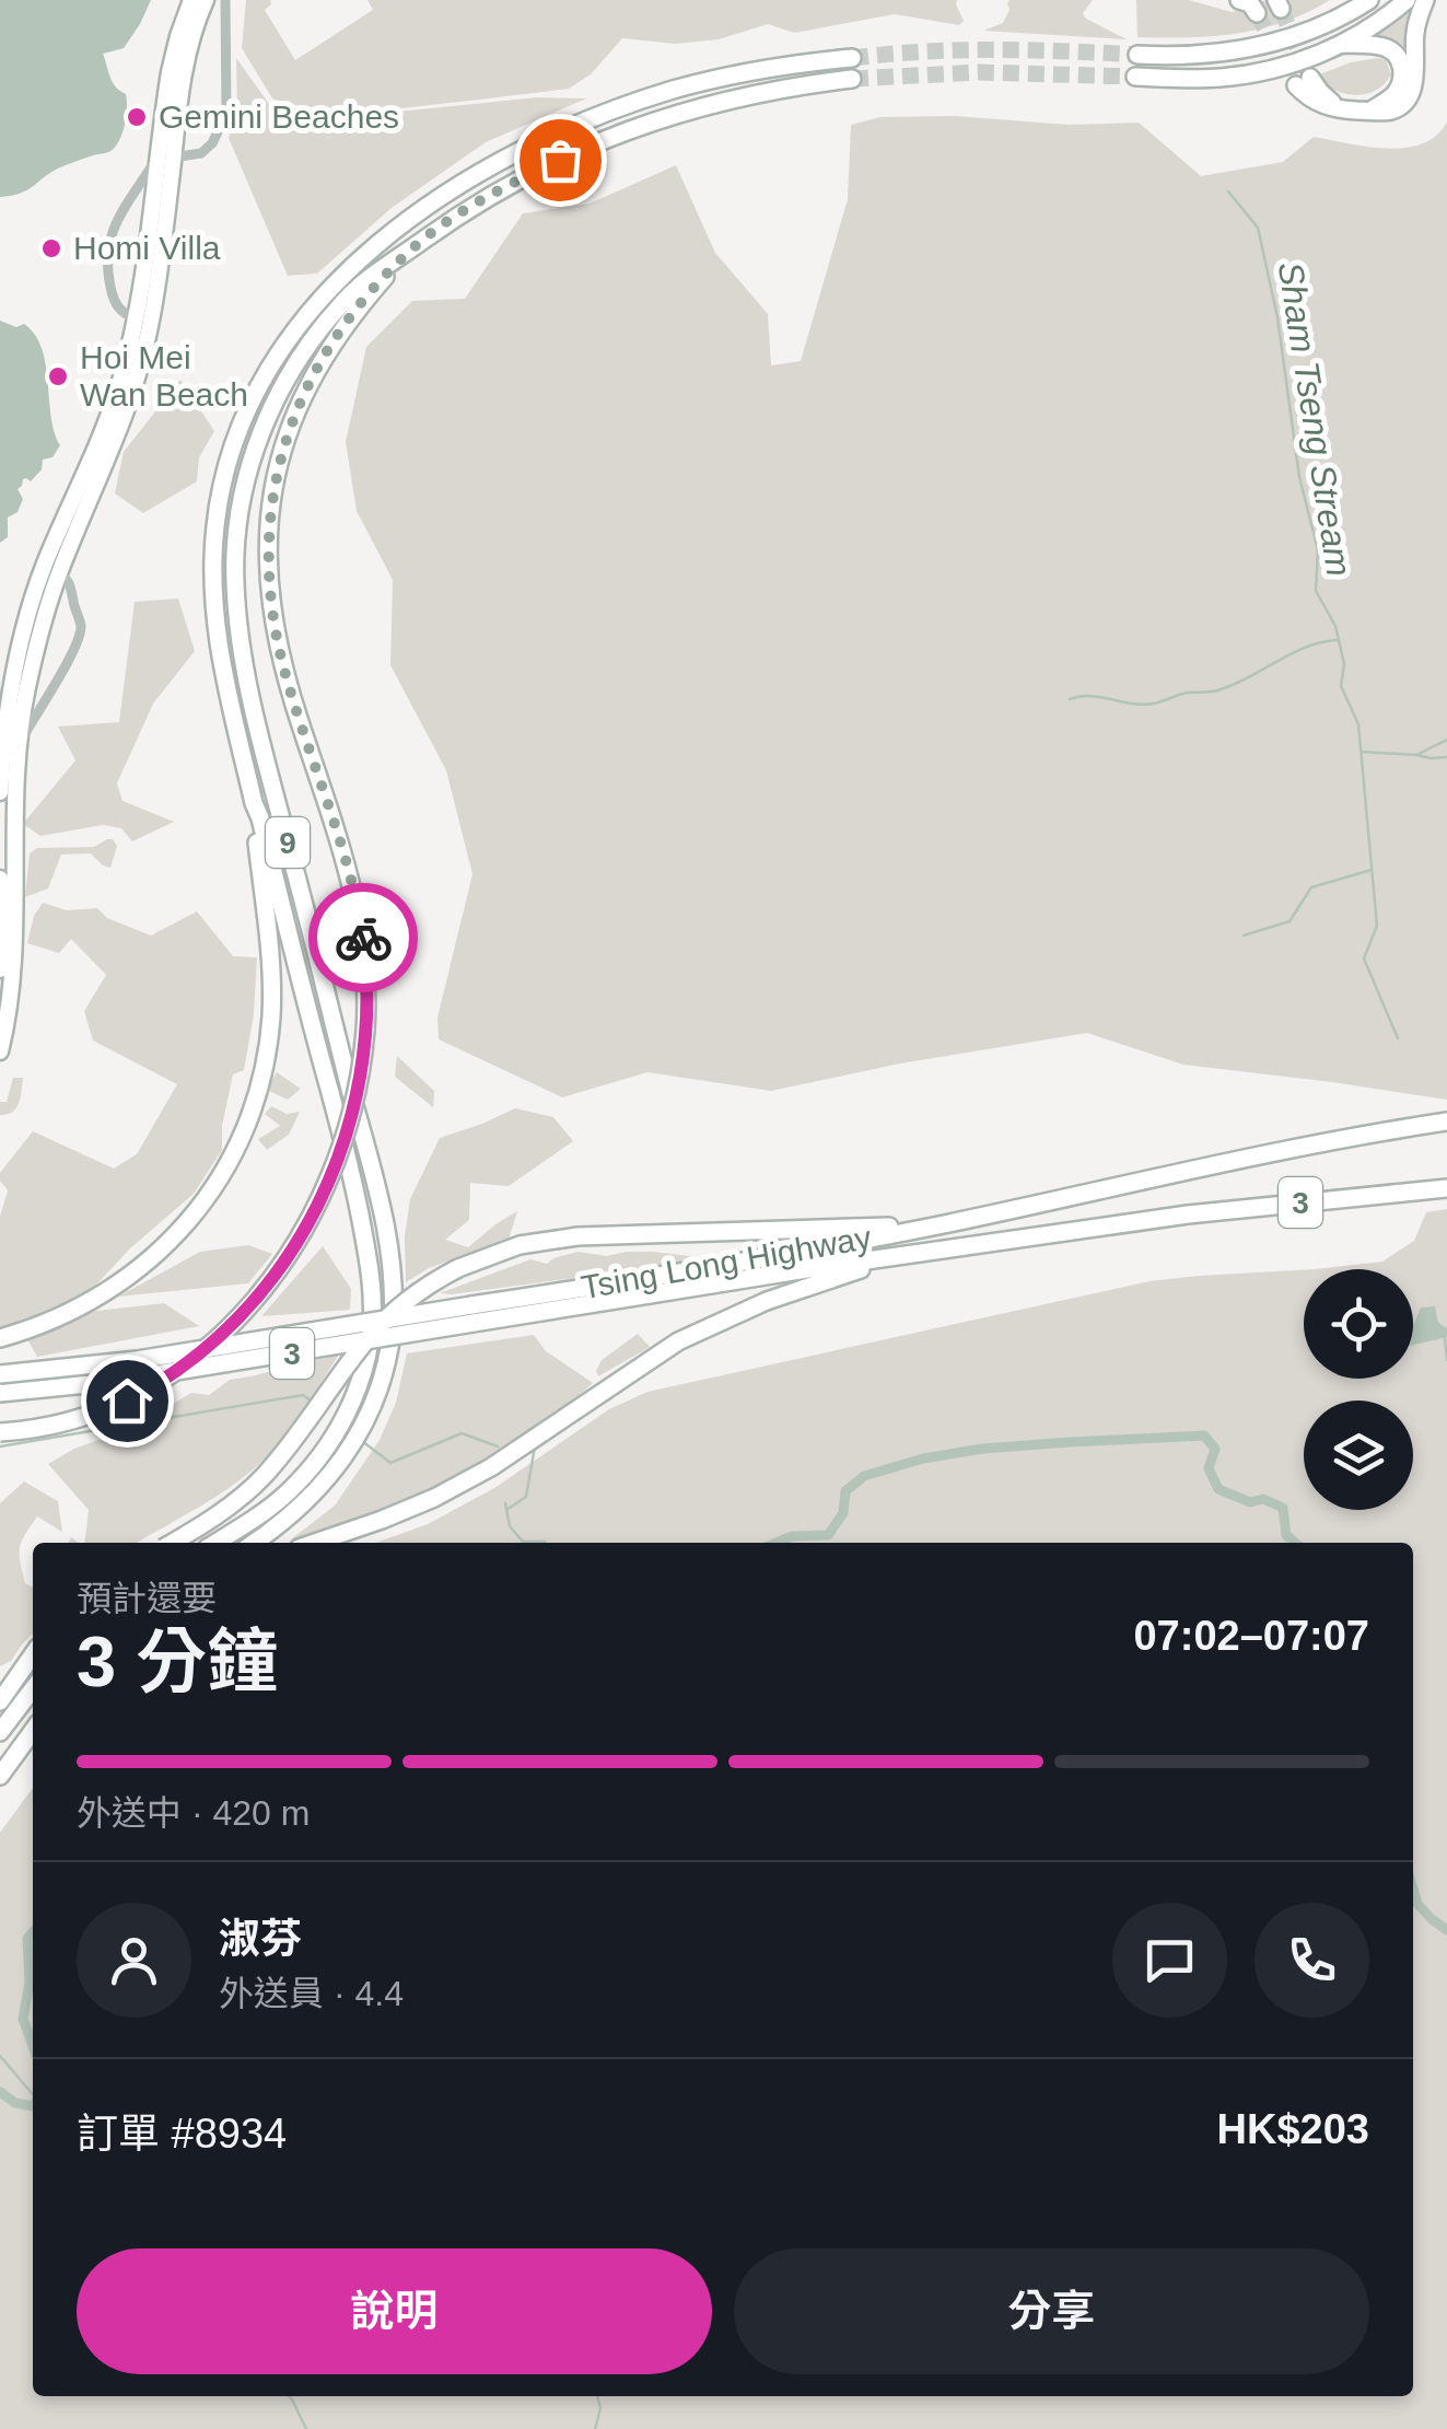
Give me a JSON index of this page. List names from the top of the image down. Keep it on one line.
{"streets":{"highway":["9","3","Tsing Long Highway"]},"water":["Sham Tseng Stream"],"places":["Gemini Beaches","Homi Villa","Hoi Mei Wan Beach"],"page":{"heading":["3 分鐘","預計還要","07:02–07:07"],"panel":["淑芬","外送員 · 4.4","訂單 #8934","HK$203"],"bar":"外送中 · 420 m","buttons":["說明","分享"]}}
